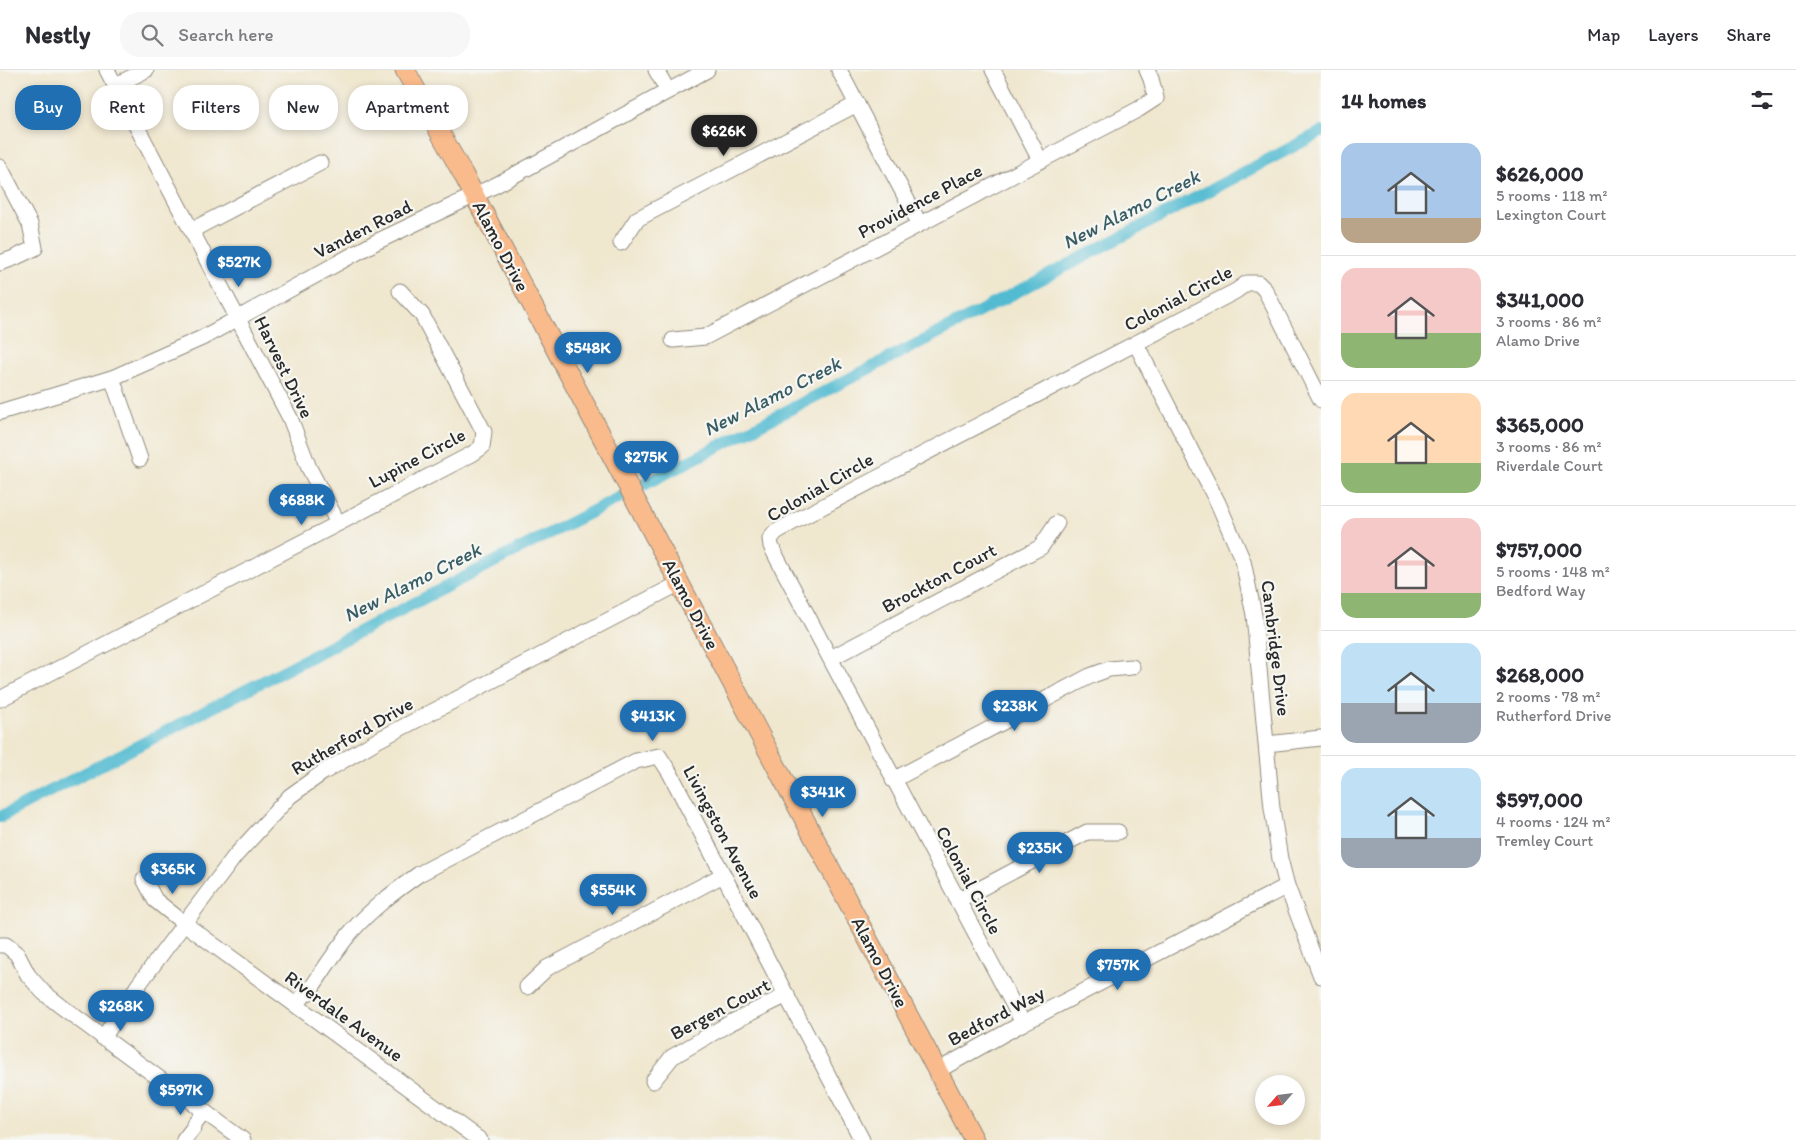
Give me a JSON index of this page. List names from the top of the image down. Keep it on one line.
{"streets":{"main road":["Alamo Drive"],"street":["Providence Place","Vanden Road","Colonial Circle","Harvest Drive","Lupine Circle","Brockton Court","Cambridge Drive","Rutherford Drive","Livingston Avenue","Bergen Court","Riverdale Avenue","Bedford Way"]},"crossings":[["Vanden Road","Alamo Drive"],["Vanden Road","Harvest Drive"],["Alamo Drive","Rutherford Drive"],["Alamo Drive","Bedford Way"],["Colonial Circle","Brockton Court"],["Colonial Circle","Cambridge Drive"],["Colonial Circle","Bedford Way"],["Harvest Drive","Lupine Circle"],["Cambridge Drive","Bedford Way"],["Rutherford Drive","Riverdale Avenue"],["Livingston Avenue","Bergen Court"],["Livingston Avenue","Riverdale Avenue"]],"water":["New Alamo Creek"],"north":"bottom left","page":{"header":"Nestly","search":"Search here","nav":["Map","Layers","Share"],"heading":"14 homes","chip":["Buy","Rent","Filters","New","Apartment"],"price":["$626K","$527K","$548K","$275K","$688K","$238K","$413K","$341K","$235K","$365K","$554K","$757K","$268K","$597K"],"list":[{"name":"$626,000","note":"5 rooms · 118 m² · Lexington Court"},{"name":"$341,000","note":"3 rooms · 86 m² · Alamo Drive"},{"name":"$365,000","note":"3 rooms · 86 m² · Riverdale Court"},{"name":"$757,000","note":"5 rooms · 148 m² · Bedford Way"},{"name":"$268,000","note":"2 rooms · 78 m² · Rutherford Drive"},{"name":"$597,000","note":"4 rooms · 124 m² · Tremley Court"}]}}
